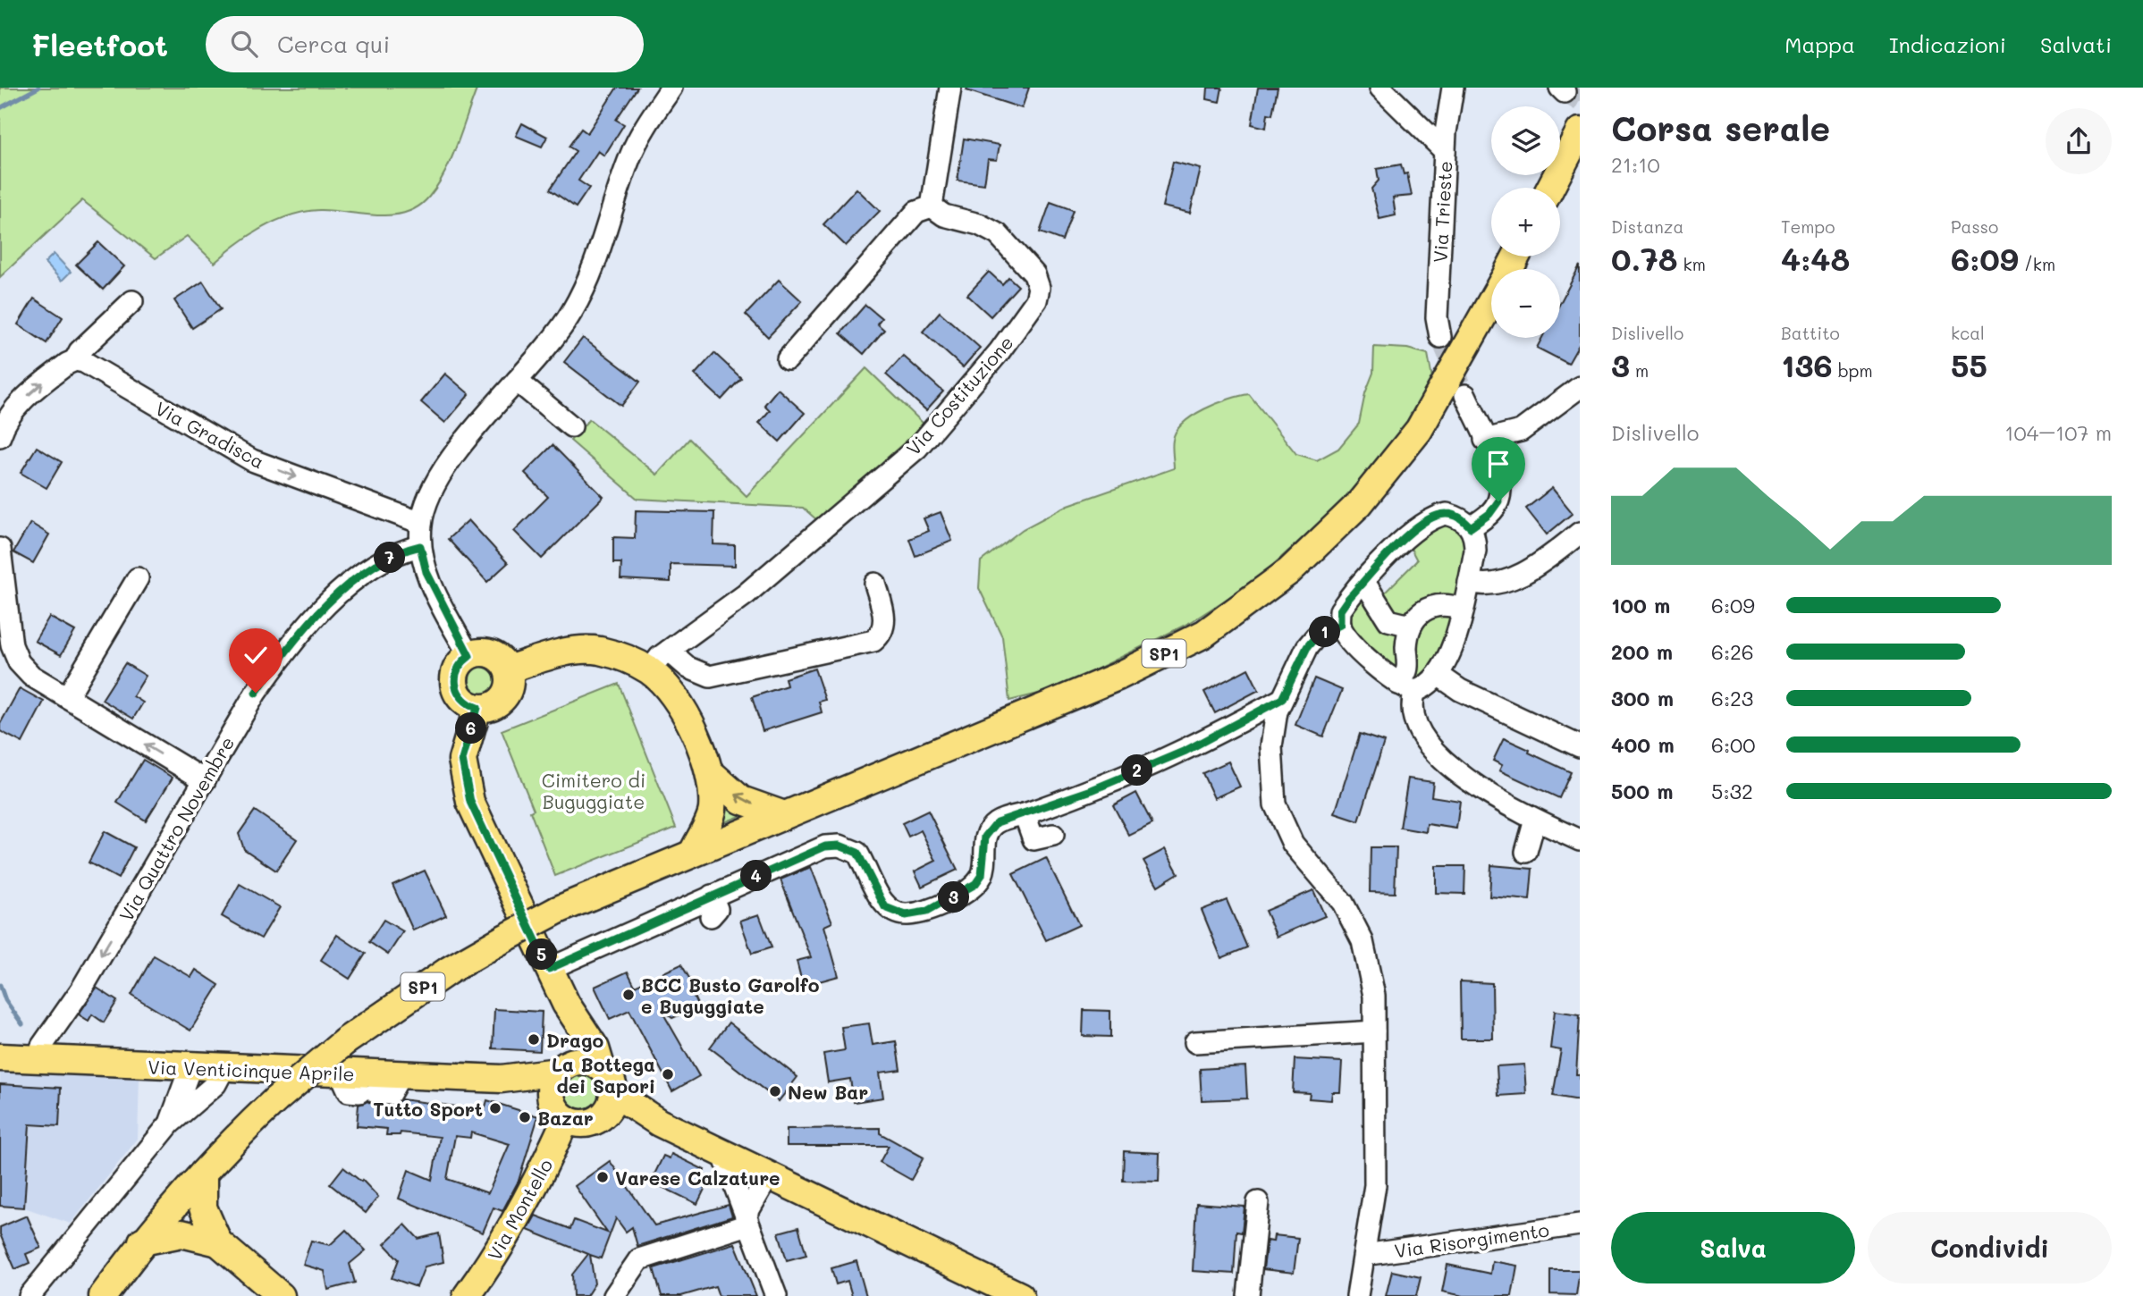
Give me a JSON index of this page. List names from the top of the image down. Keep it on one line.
{"streets":{"main road":["SP1","Via Venticinque Aprile","Via Montello"],"street":["Via Trieste","Via Costituzione","Via Gradisca","Via Quattro Novembre","Via Risorgimento"]},"crossings":[["Via Quattro Novembre","Via Venticinque Aprile"],["Via Venticinque Aprile","Via Montello"]],"one_way":["Via Gradisca","Via Quattro Novembre"],"parks":["Cimitero di Buguggiate"],"places":["BCC Busto Garolfo e Buguggiate","Drago","La Bottega dei Sapori","New Bar","Tutto Sport","Bazar","Varese Calzature"],"page":{"header":"Fleetfoot","search":"Cerca qui","nav":["Mappa","Indicazioni","Salvati"],"heading":["Corsa serale","21:10"],"map_buttons":["+","−"],"stats":[["Distanza","0.78 km"],["Tempo","4:48"],["Passo","6:09 /km"],["Dislivello","3 m"],["Battito","136 bpm"],["kcal","55"]],"chart":["Dislivello","104–107 m"],"pins":["7","1","6","2","4","3","5"],"list":[{"name":"100 m","note":"6:09"},{"name":"200 m","note":"6:26"},{"name":"300 m","note":"6:23"},{"name":"400 m","note":"6:00"},{"name":"500 m","note":"5:32"}],"buttons":["Salva","Condividi"]}}
